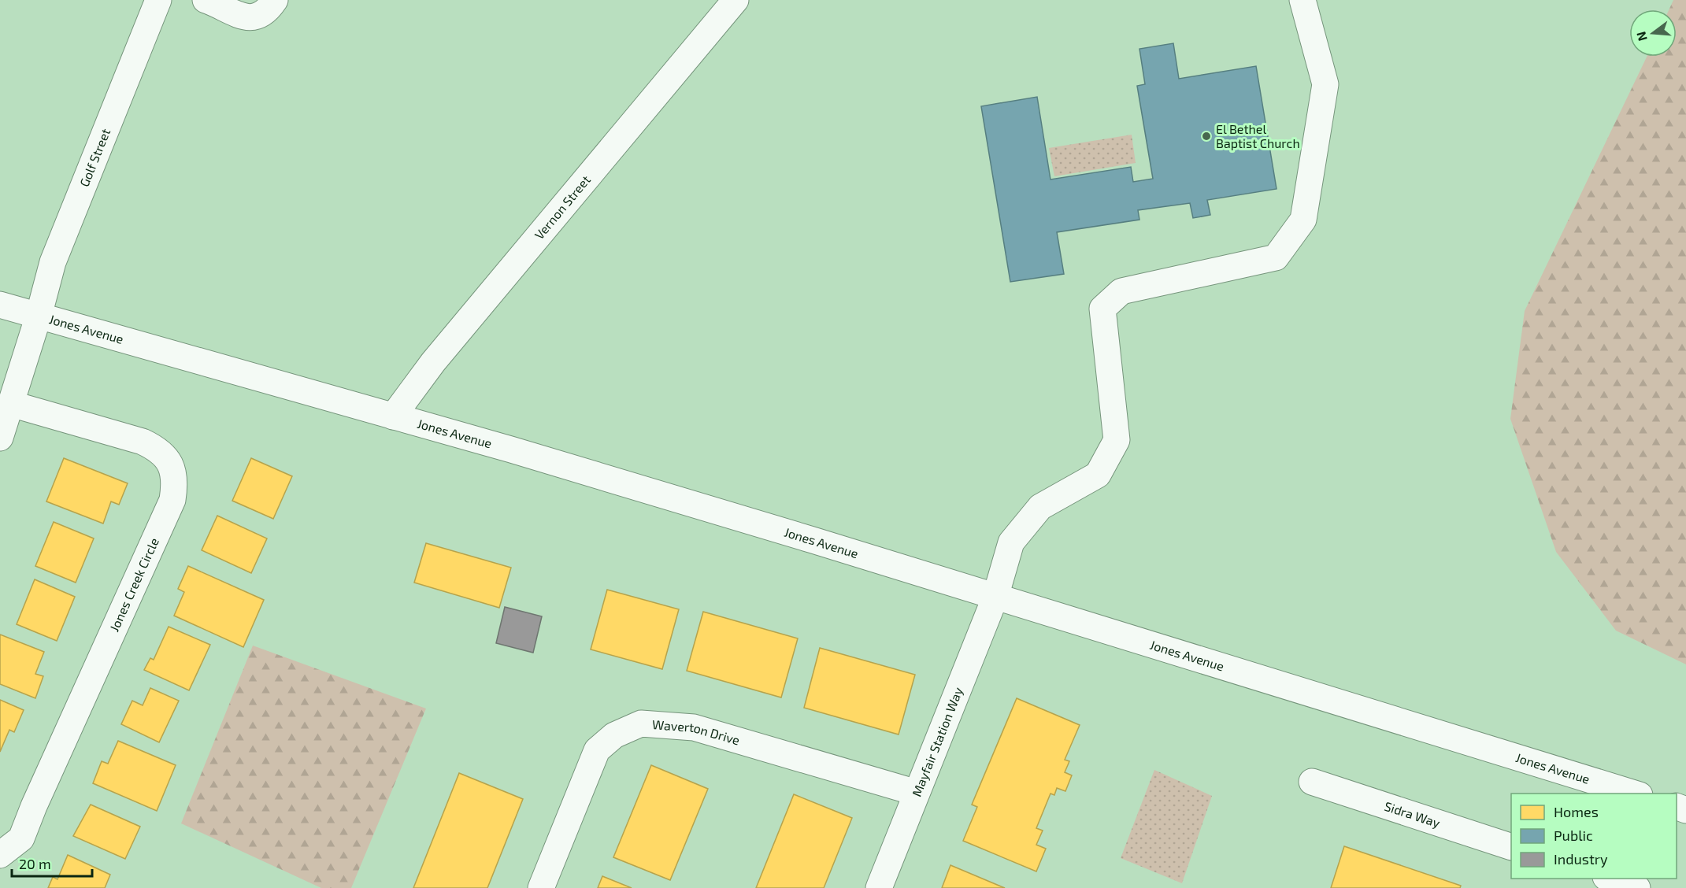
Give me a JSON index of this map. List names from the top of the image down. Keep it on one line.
{"streets":{"street":["Golf Street","Vernon Street","Jones Avenue","Jones Creek Circle","Waverton Drive","Mayfair Station Way","Sidra Way"]},"crossings":[["Golf Street","Jones Avenue"],["Vernon Street","Jones Avenue"],["Jones Avenue","Mayfair Station Way"],["Waverton Drive","Mayfair Station Way"]],"places":["El Bethel Baptist Church"],"legend":["Homes","Public","Industry"],"scale_bar":"20 m","north":"left"}
